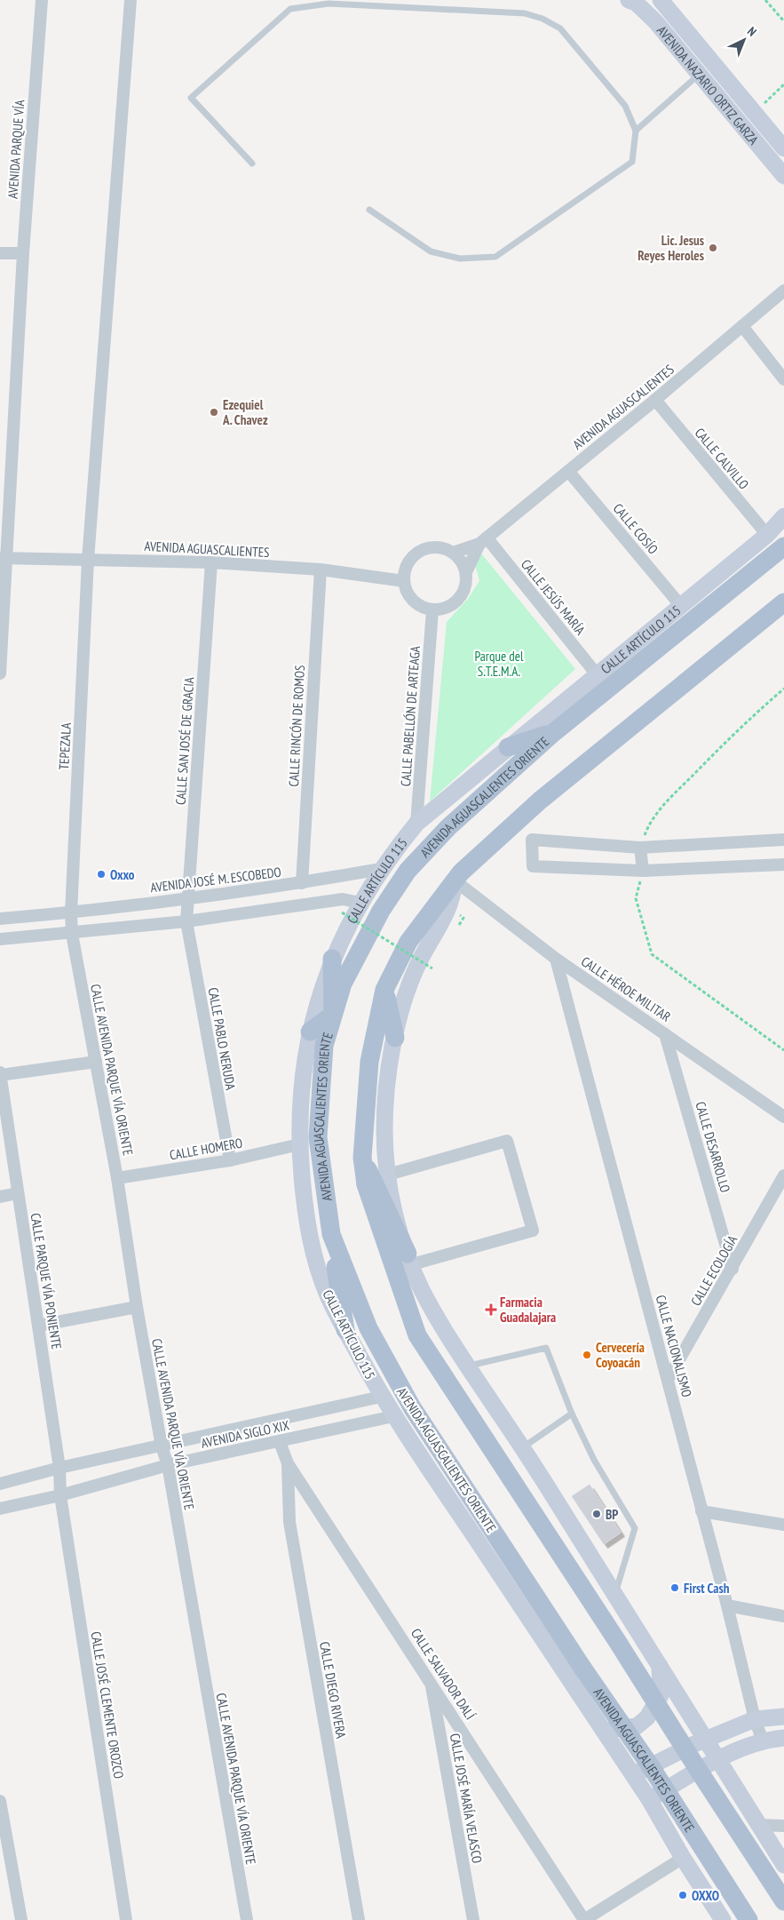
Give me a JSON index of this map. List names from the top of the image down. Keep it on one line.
{"streets":{"main road":["AVENIDA AGUASCALIENTES ORIENTE"],"street":["AVENIDA NAZARIO ORTIZ GARZA","AVENIDA PARQUE VÍA","AVENIDA AGUASCALIENTES","CALLE CALVILLO","CALLE COSÍO","CALLE JESÚS MARÍA","CALLE ARTÍCULO 115","CALLE PABELLÓN DE ARTEAGA","CALLE RINCÓN DE ROMOS","CALLE SAN JOSÉ DE GRACIA","TEPEZALA","AVENIDA JOSÉ M. ESCOBEDO","CALLE HÉROE MILITAR","CALLE PABLO NERUDA","CALLE AVENIDA PARQUE VÍA ORIENTE","CALLE DESARROLLO","CALLE HOMERO","CALLE ECOLOGÍA","CALLE PARQUE VÍA PONIENTE","CALLE NACIONALISMO","AVENIDA SIGLO XIX","CALLE SALVADOR DALÍ","CALLE DIEGO RIVERA","CALLE JOSÉ CLEMENTE OROZCO","CALLE JOSÉ MARÍA VELASCO"]},"crossings":[["AVENIDA PARQUE VÍA","AVENIDA AGUASCALIENTES"],["AVENIDA AGUASCALIENTES","CALLE CALVILLO"],["AVENIDA AGUASCALIENTES","CALLE COSÍO"],["AVENIDA AGUASCALIENTES","CALLE JESÚS MARÍA"],["AVENIDA AGUASCALIENTES","CALLE PABELLÓN DE ARTEAGA"],["AVENIDA AGUASCALIENTES","CALLE RINCÓN DE ROMOS"],["AVENIDA AGUASCALIENTES","CALLE SAN JOSÉ DE GRACIA"],["AVENIDA AGUASCALIENTES","TEPEZALA"],["CALLE CALVILLO","CALLE ARTÍCULO 115"],["CALLE COSÍO","CALLE ARTÍCULO 115"],["CALLE JESÚS MARÍA","CALLE ARTÍCULO 115"],["CALLE ARTÍCULO 115","CALLE PABELLÓN DE ARTEAGA"],["CALLE ARTÍCULO 115","AVENIDA AGUASCALIENTES ORIENTE"],["CALLE ARTÍCULO 115","AVENIDA JOSÉ M. ESCOBEDO"],["CALLE ARTÍCULO 115","CALLE HOMERO"],["CALLE ARTÍCULO 115","AVENIDA SIGLO XIX"],["CALLE RINCÓN DE ROMOS","AVENIDA JOSÉ M. ESCOBEDO"],["CALLE SAN JOSÉ DE GRACIA","AVENIDA JOSÉ M. ESCOBEDO"],["CALLE SAN JOSÉ DE GRACIA","CALLE PABLO NERUDA"],["TEPEZALA","AVENIDA JOSÉ M. ESCOBEDO"],["TEPEZALA","CALLE AVENIDA PARQUE VÍA ORIENTE"],["AVENIDA AGUASCALIENTES ORIENTE","AVENIDA SIGLO XIX"],["CALLE HÉROE MILITAR","CALLE DESARROLLO"],["CALLE HÉROE MILITAR","CALLE NACIONALISMO"],["CALLE PABLO NERUDA","CALLE HOMERO"],["CALLE AVENIDA PARQUE VÍA ORIENTE","CALLE HOMERO"],["CALLE AVENIDA PARQUE VÍA ORIENTE","AVENIDA SIGLO XIX"],["CALLE DESARROLLO","CALLE ECOLOGÍA"],["CALLE ECOLOGÍA","CALLE NACIONALISMO"],["CALLE PARQUE VÍA PONIENTE","AVENIDA SIGLO XIX"],["CALLE PARQUE VÍA PONIENTE","CALLE JOSÉ CLEMENTE OROZCO"],["AVENIDA SIGLO XIX","CALLE SALVADOR DALÍ"],["AVENIDA SIGLO XIX","CALLE JOSÉ CLEMENTE OROZCO"],["CALLE SALVADOR DALÍ","CALLE DIEGO RIVERA"],["CALLE SALVADOR DALÍ","CALLE JOSÉ MARÍA VELASCO"]],"parks":["Parque del S.T.E.M.A."],"places":{"other":["Lic. Jesus Reyes Heroles","Ezequiel A. Chavez","Oxxo","Cervecería Coyoacán","BP","First Cash","OXXO"],"health":["Farmacia Guadalajara"]},"north":"top right"}
